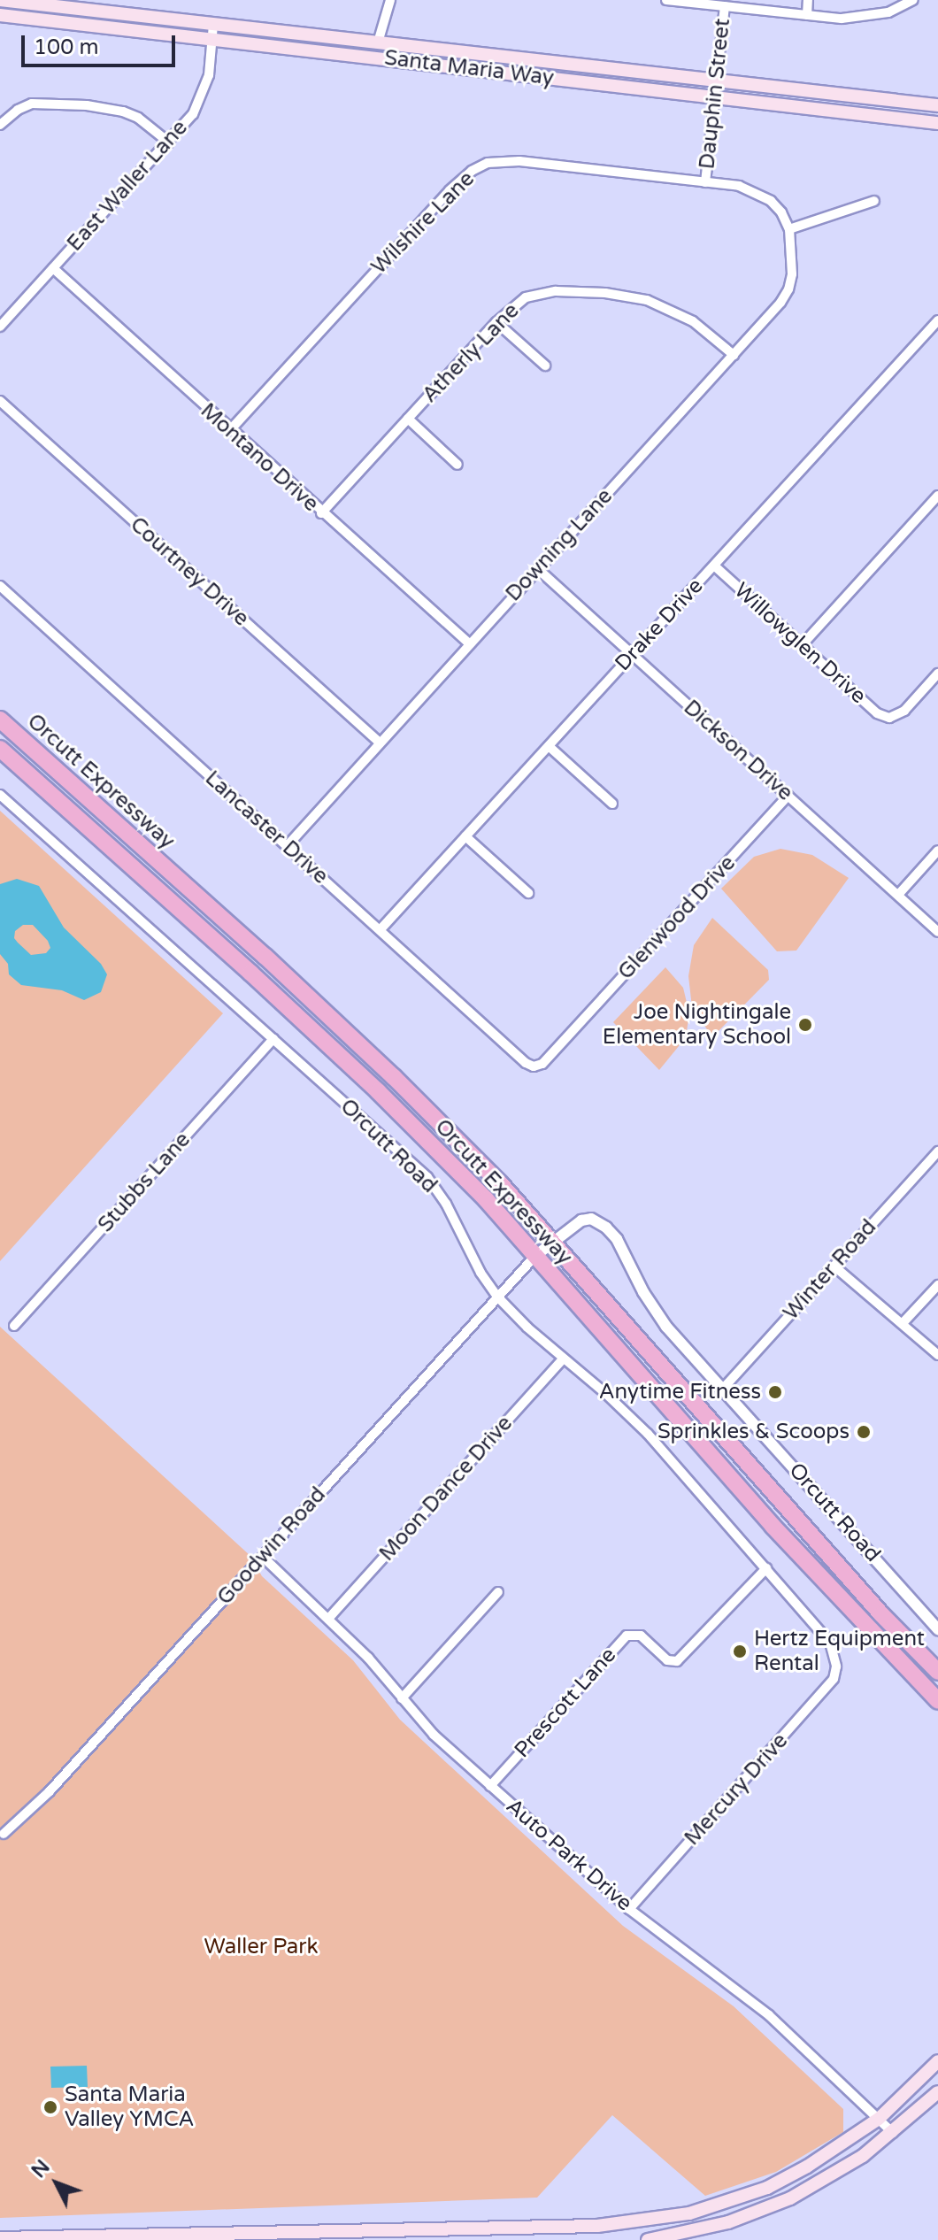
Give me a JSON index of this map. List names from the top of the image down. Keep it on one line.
{"streets":{"highway":["Orcutt Expressway"],"main road":["Santa Maria Way"],"street":["Dauphin Street","East Waller Lane","Wilshire Lane","Atherly Lane","Montano Drive","Downing Lane","Courtney Drive","Drake Drive","Willowglen Drive","Dickson Drive","Lancaster Drive","Glenwood Drive","Orcutt Road","Stubbs Lane","Winter Road","Moon Dance Drive","Goodwin Road","Prescott Lane","Mercury Drive","Auto Park Drive"]},"crossings":[["Santa Maria Way","Dauphin Street"],["Santa Maria Way","East Waller Lane"],["Dauphin Street","Wilshire Lane"],["East Waller Lane","Montano Drive"],["Wilshire Lane","Montano Drive"],["Wilshire Lane","Downing Lane"],["Atherly Lane","Montano Drive"],["Atherly Lane","Downing Lane"],["Montano Drive","Downing Lane"],["Downing Lane","Courtney Drive"],["Downing Lane","Dickson Drive"],["Downing Lane","Lancaster Drive"],["Drake Drive","Willowglen Drive"],["Drake Drive","Dickson Drive"],["Drake Drive","Lancaster Drive"],["Dickson Drive","Glenwood Drive"],["Orcutt Expressway","Orcutt Road"],["Orcutt Expressway","Goodwin Road"],["Lancaster Drive","Glenwood Drive"],["Orcutt Road","Stubbs Lane"],["Orcutt Road","Winter Road"],["Orcutt Road","Moon Dance Drive"],["Orcutt Road","Goodwin Road"],["Orcutt Road","Prescott Lane"],["Orcutt Road","Mercury Drive"],["Moon Dance Drive","Auto Park Drive"],["Goodwin Road","Auto Park Drive"],["Prescott Lane","Auto Park Drive"],["Mercury Drive","Auto Park Drive"]],"parks":["Waller Park"],"places":["Joe Nightingale Elementary School","Anytime Fitness","Sprinkles & Scoops","Hertz Equipment Rental","Santa Maria Valley YMCA"],"scale_bar":"100 m","north":"top left"}
